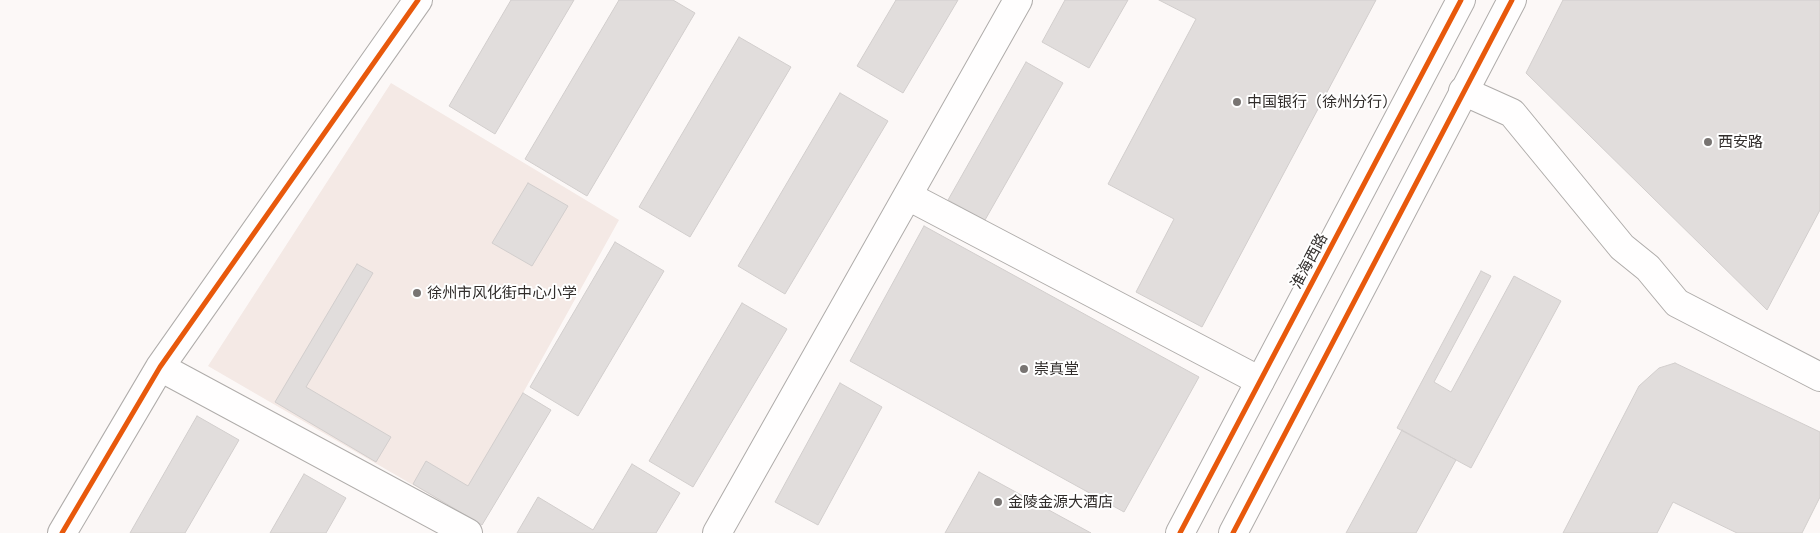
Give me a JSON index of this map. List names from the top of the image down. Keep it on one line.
{"streets":{"main road":["淮海西路"]},"places":["中国银行（徐州分行）","西安路","徐州市风化街中心小学","崇真堂","金陵金源大酒店"]}
